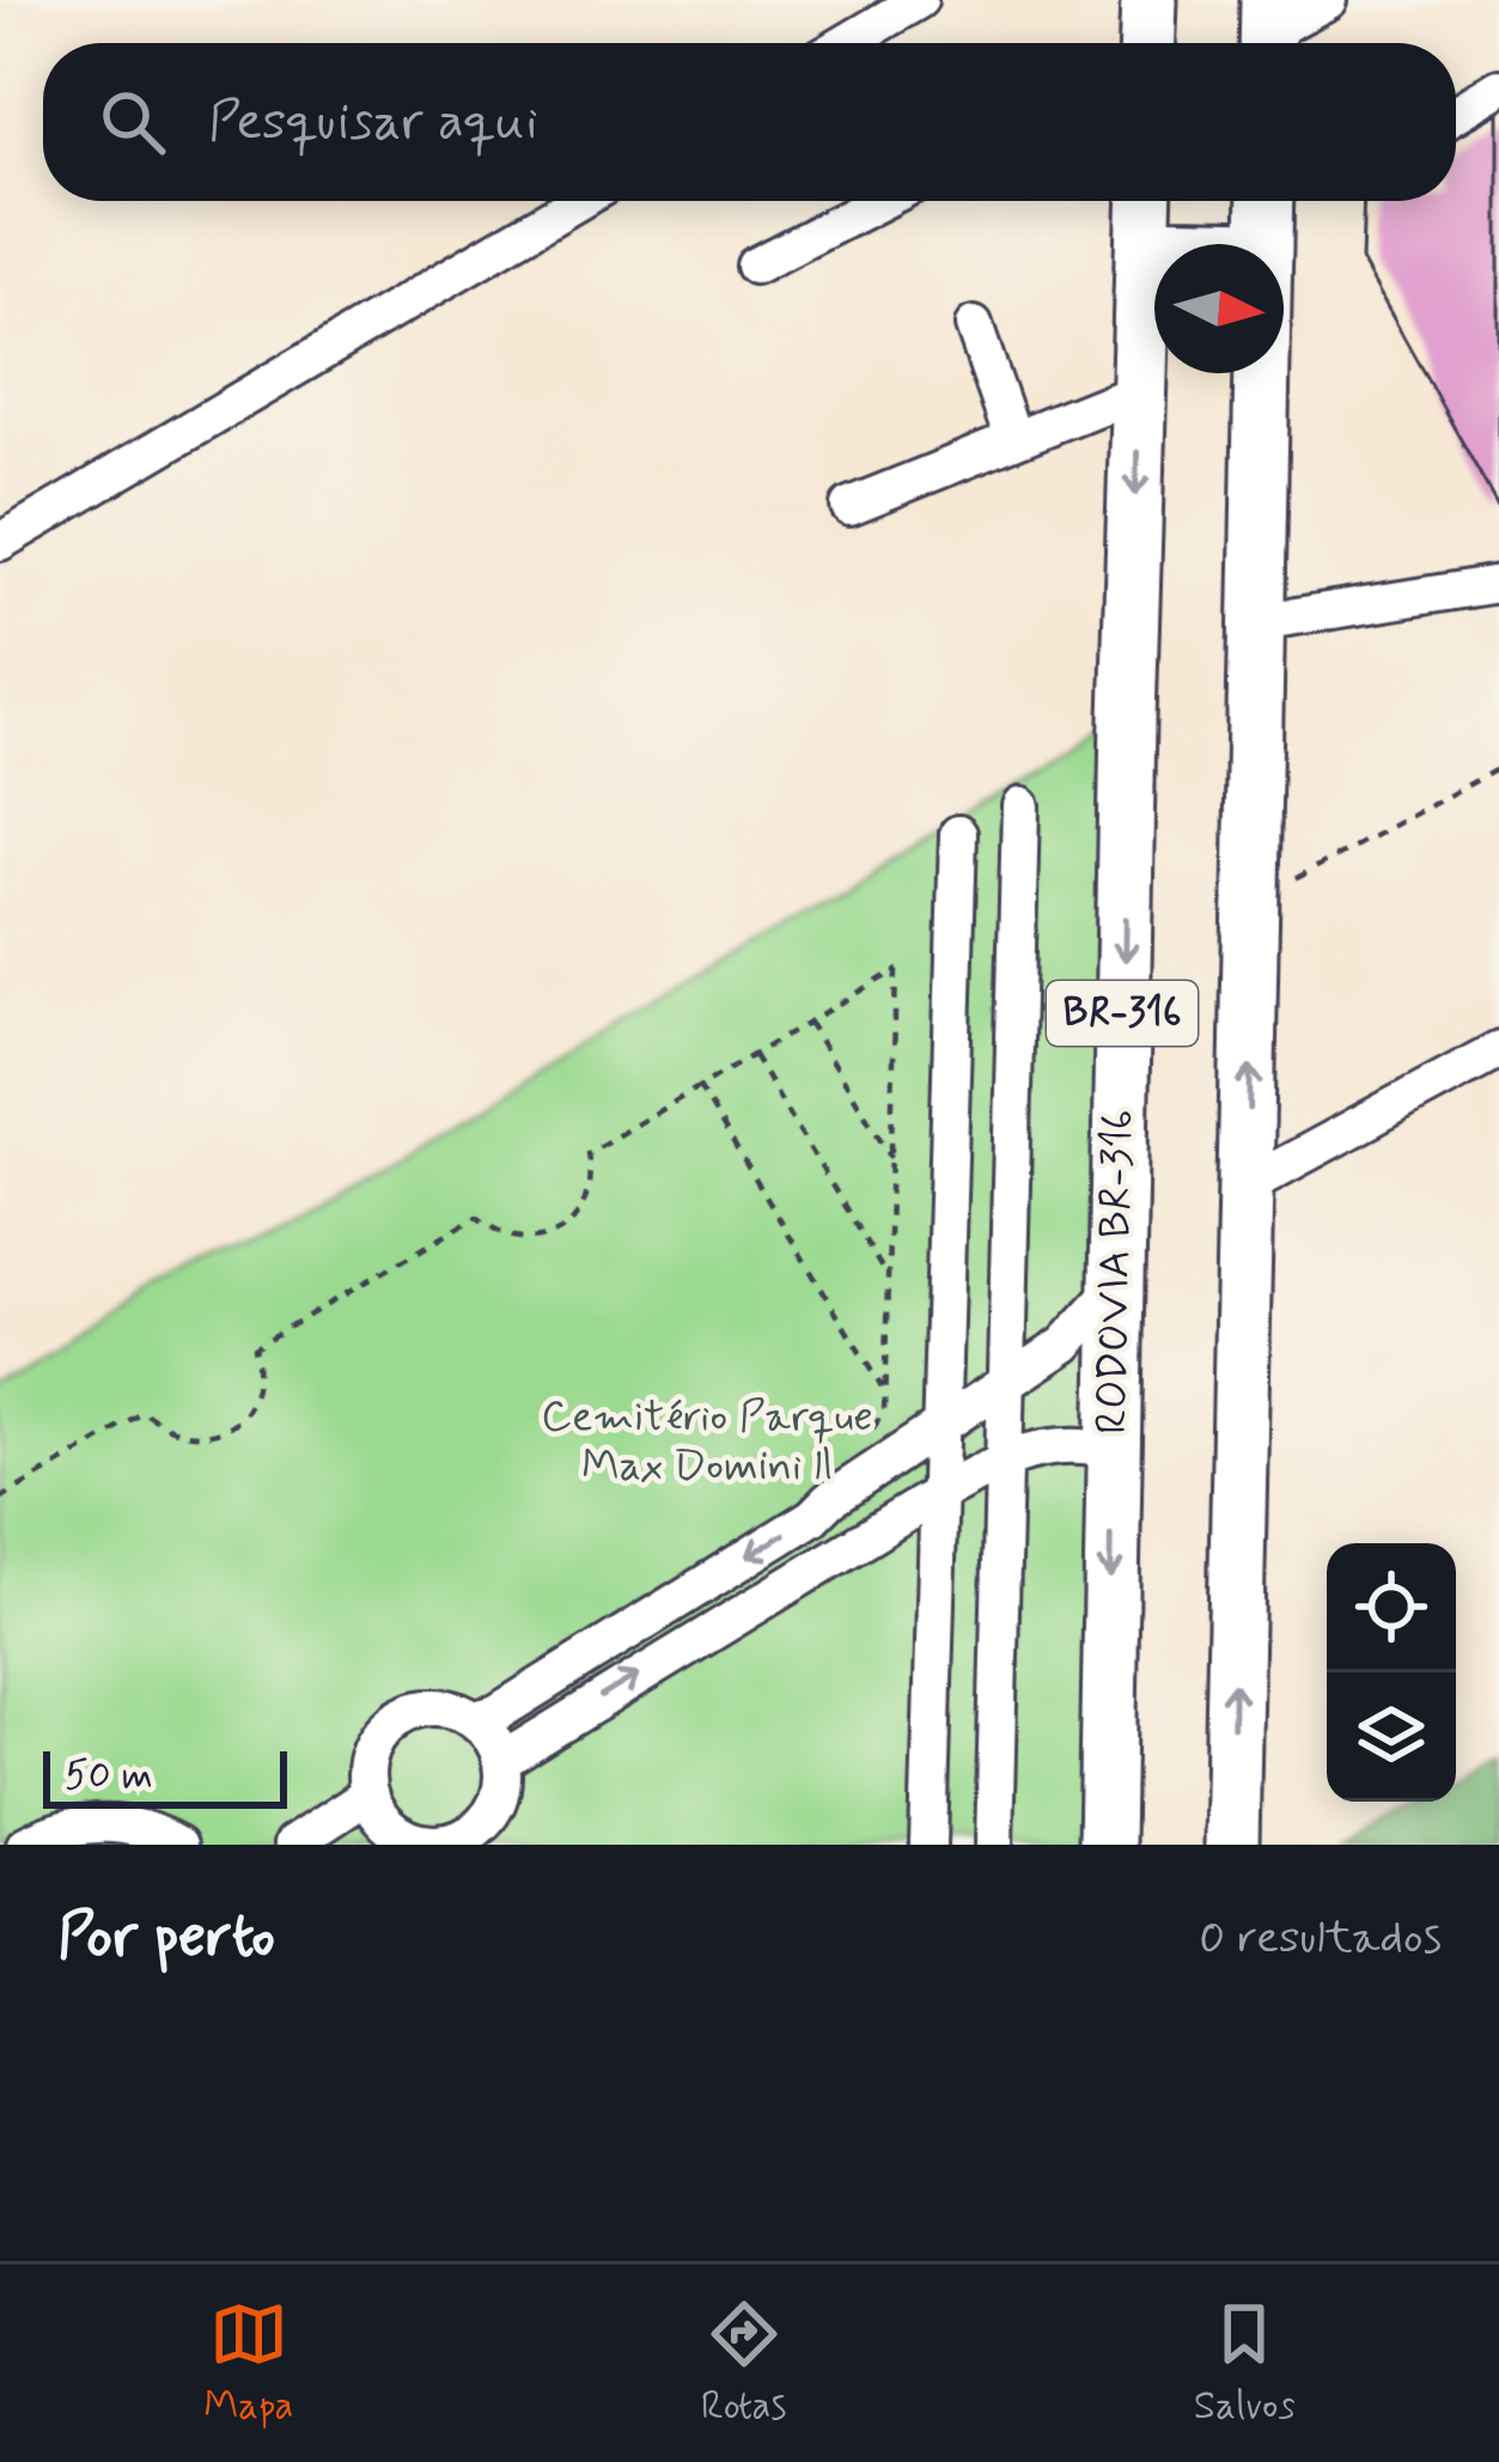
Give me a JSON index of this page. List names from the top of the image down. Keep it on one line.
{"streets":{"highway":["BR-316","RODOVIA BR-316"]},"parks":["Cemitério Parque Max Domini ll"],"scale_bar":"50 m","north":"right","page":{"search":"Pesquisar aqui","scale":"50 m","heading":["Por perto","0 resultados"],"nav":["Mapa","Rotas","Salvos"]}}
